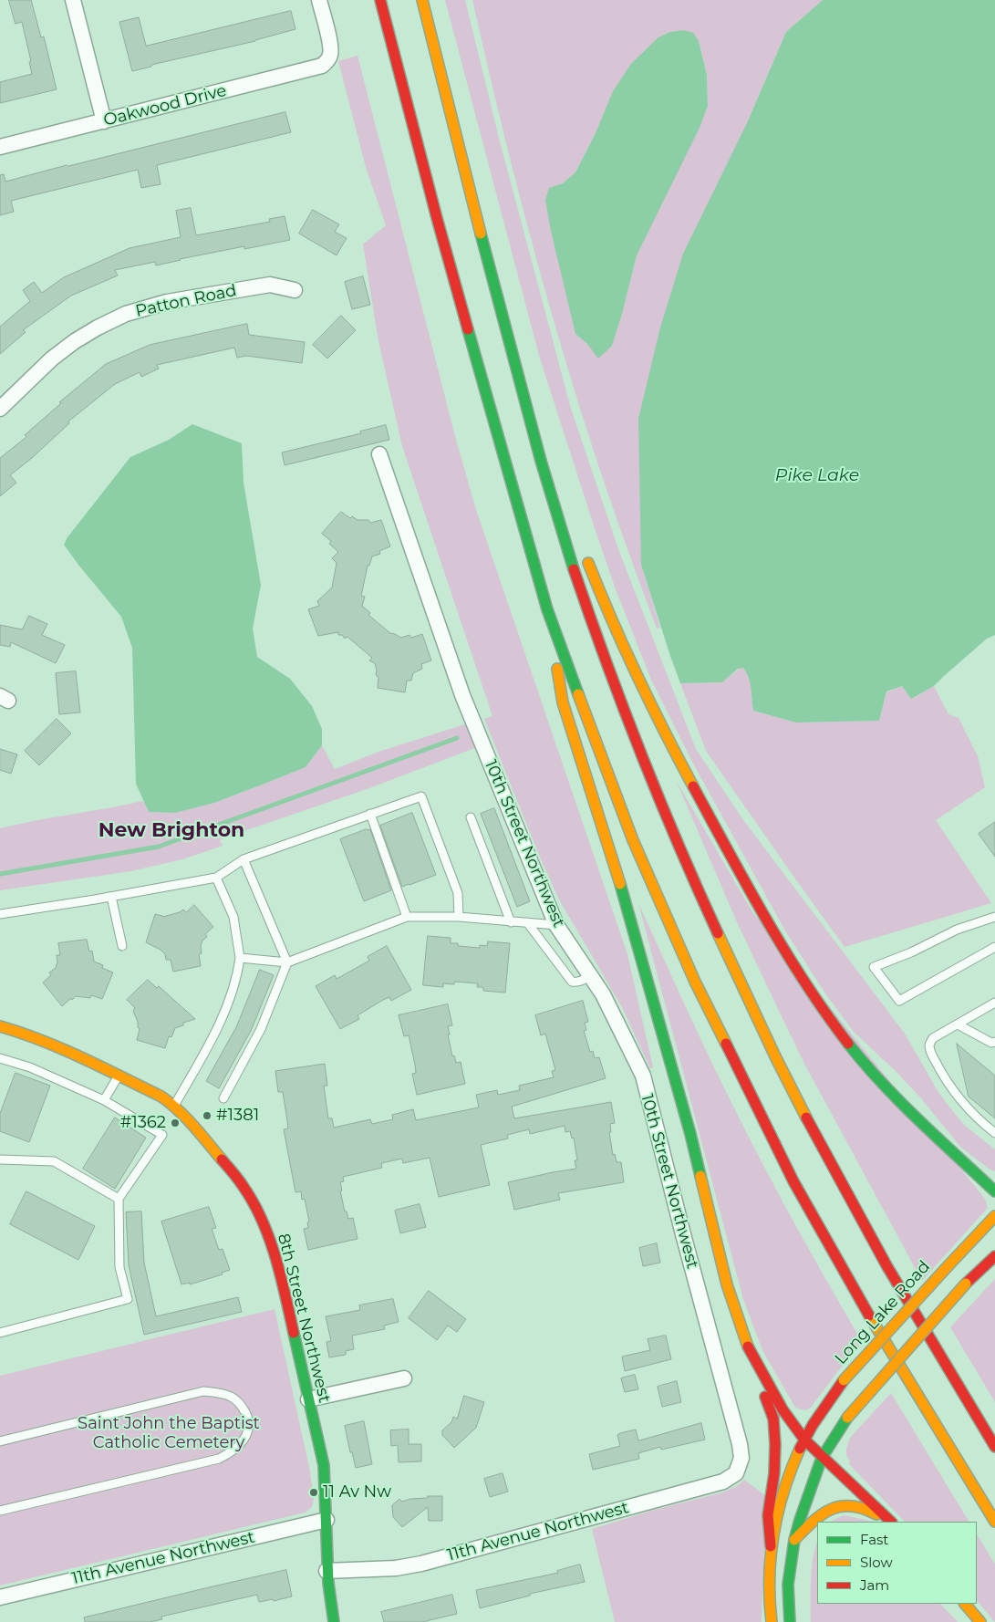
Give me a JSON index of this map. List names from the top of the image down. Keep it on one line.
{"streets":{"main road":["Long Lake Road","8th Street Northwest"],"street":["Oakwood Drive","Patton Road","10th Street Northwest","11th Avenue Northwest"]},"crossings":[["10th Street Northwest","11th Avenue Northwest"],["8th Street Northwest","11th Avenue Northwest"]],"districts":["New Brighton"],"water":["Pike Lake"],"parks":["Saint John the Baptist Catholic Cemetery"],"places":["#1381","#1362","11 Av Nw"],"legend":["Fast","Slow","Jam"]}
